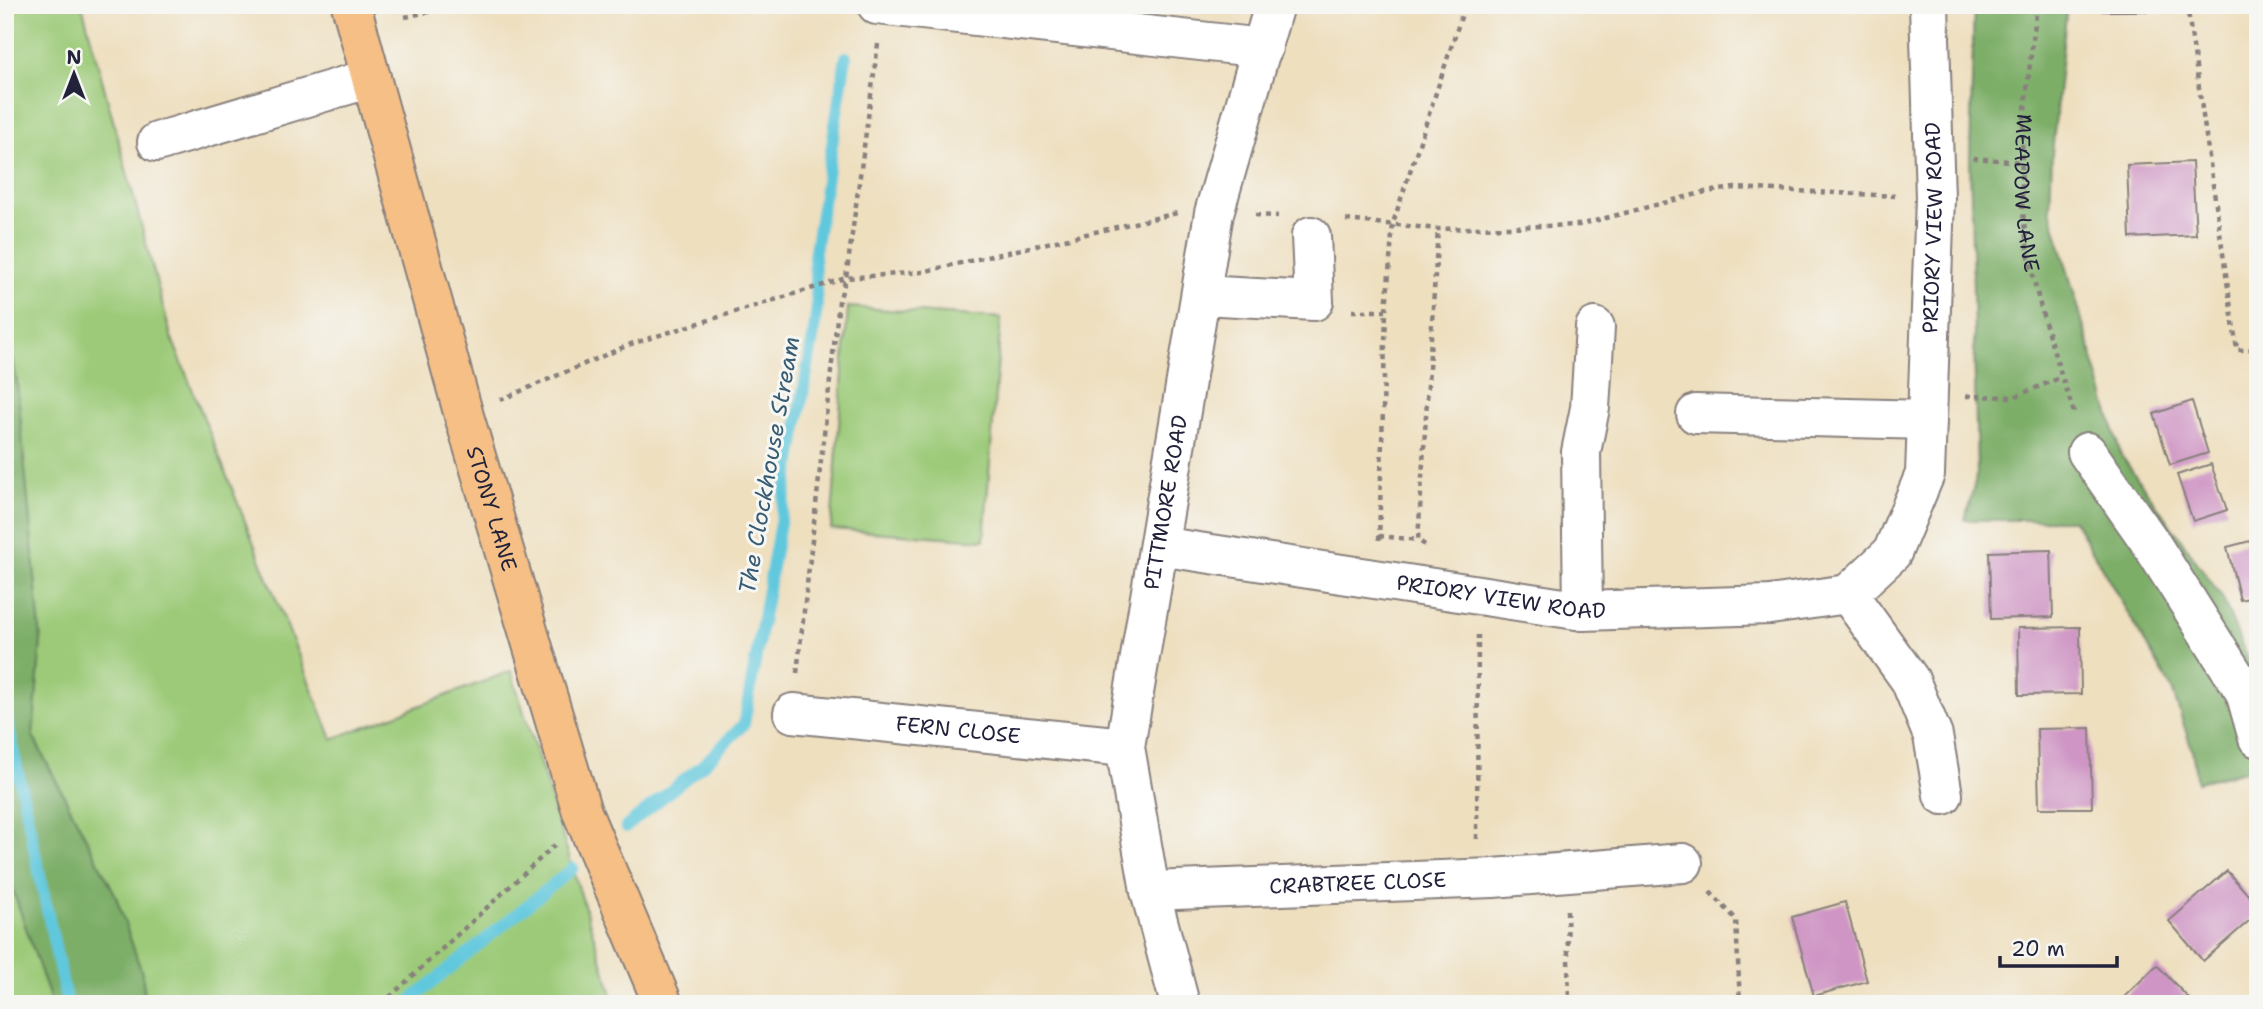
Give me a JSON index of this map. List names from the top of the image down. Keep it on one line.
{"streets":{"main road":["STONY LANE"],"street":["PRIORY VIEW ROAD","PITTMORE ROAD","FERN CLOSE","CRABTREE CLOSE"],"path":["MEADOW LANE"]},"crossings":[["MEADOW LANE","PRIORY VIEW ROAD"],["PRIORY VIEW ROAD","PITTMORE ROAD"],["PITTMORE ROAD","FERN CLOSE"],["PITTMORE ROAD","CRABTREE CLOSE"]],"water":["The Clockhouse Stream"],"scale_bar":"20 m","north":"top"}
